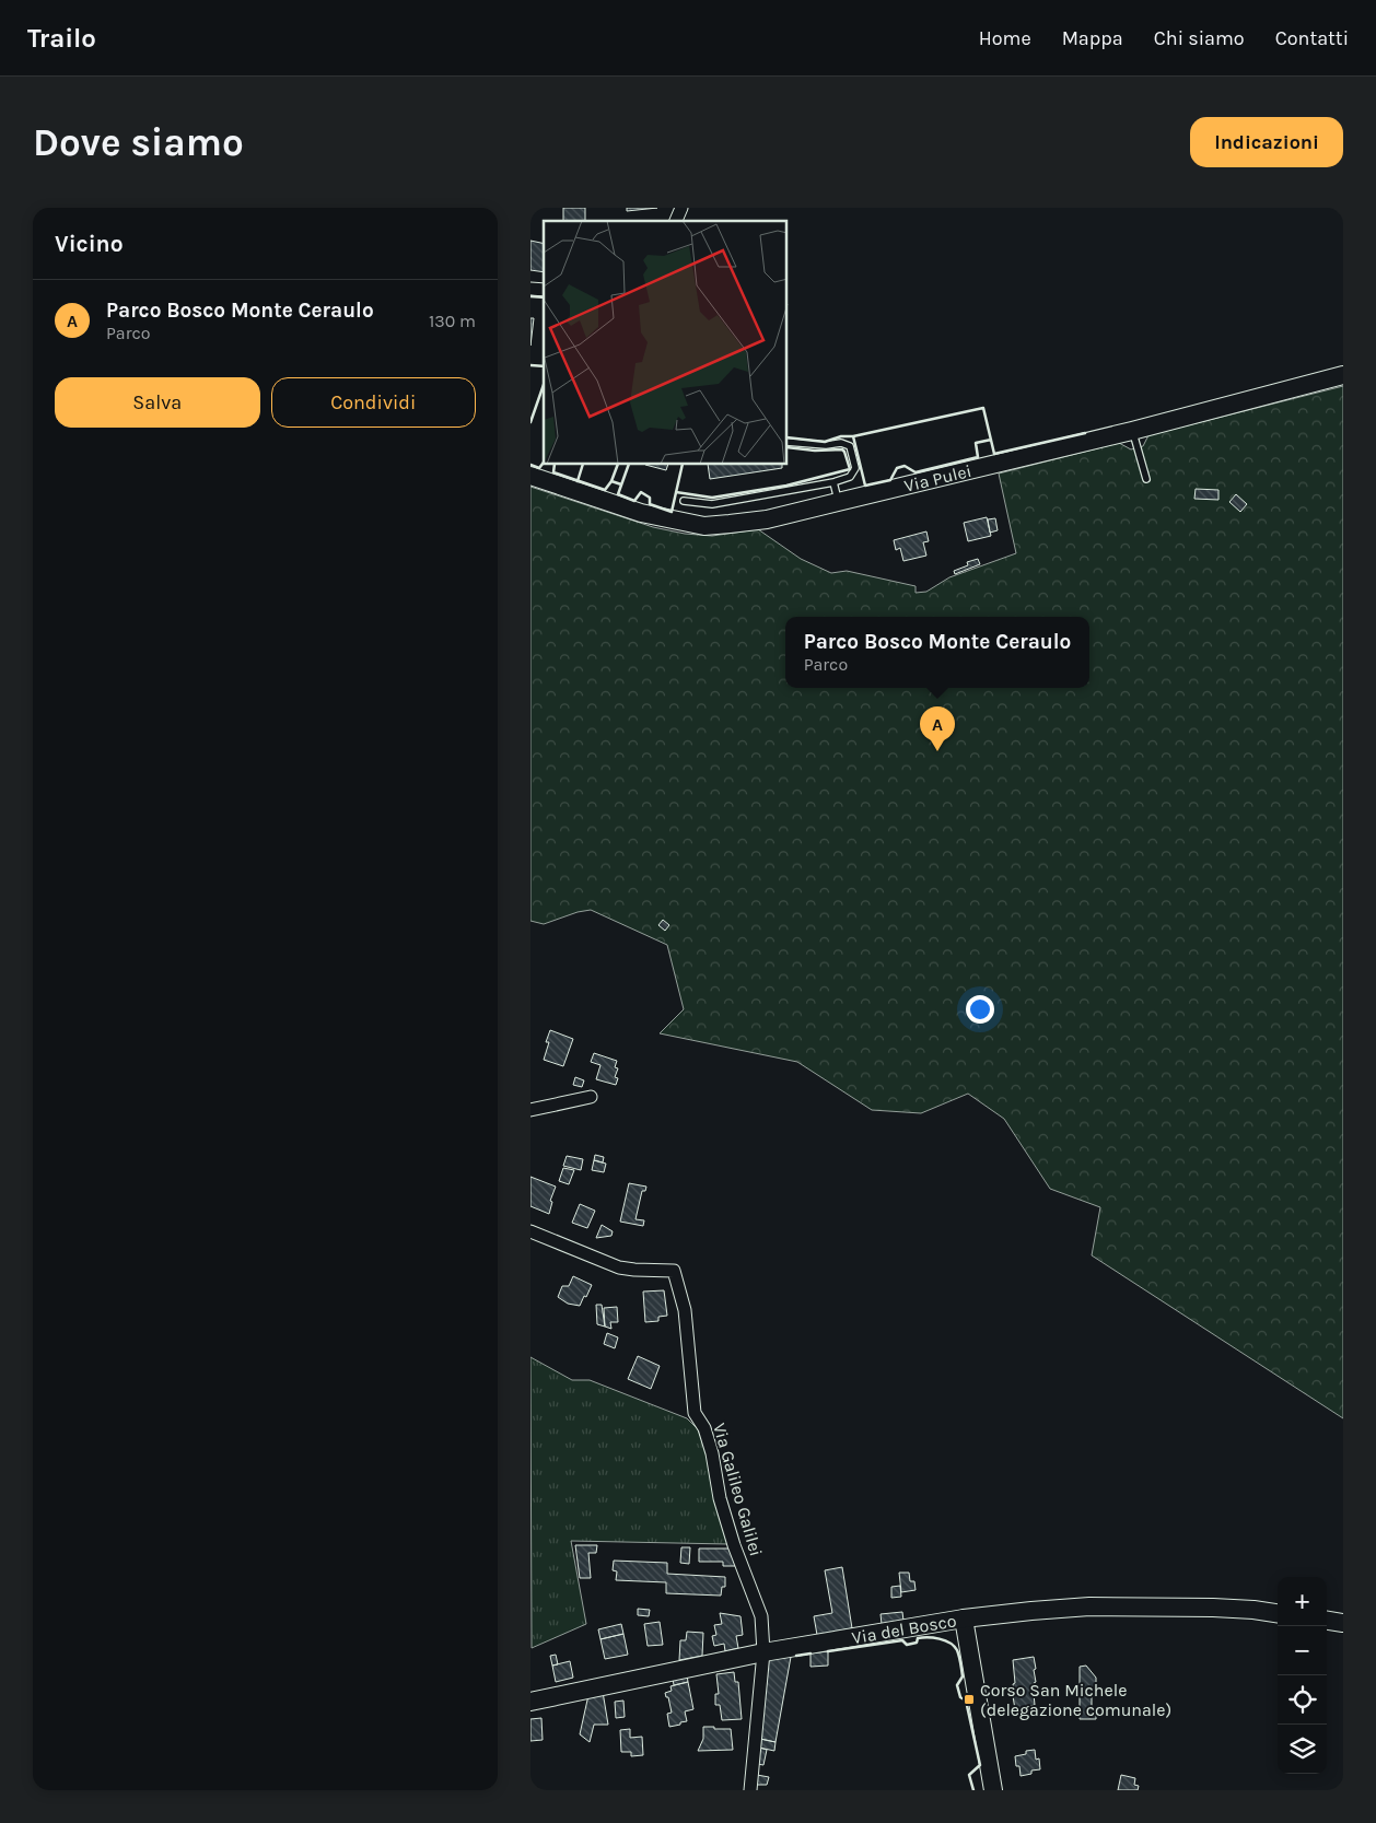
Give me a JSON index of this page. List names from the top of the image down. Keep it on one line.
{"streets":{"street":["Via Pulei","Via Galileo Galilei","Via del Bosco"]},"crossings":[["Via Galileo Galilei","Via del Bosco"]],"places":{"transit":["Corso San Michele (delegazione comunale)"]},"page":{"header":"Trailo","nav":["Home","Mappa","Chi siamo","Contatti"],"buttons":["Indicazioni",["Salva","Condividi"]],"title":"Dove siamo","heading":"Vicino","list":[{"mark":"A","name":"Parco Bosco Monte Ceraulo","note":"Parco","value":"130 m"}],"popup":["Parco Bosco Monte Ceraulo","Parco"],"pins":"A","map_buttons":["+","−"]}}
